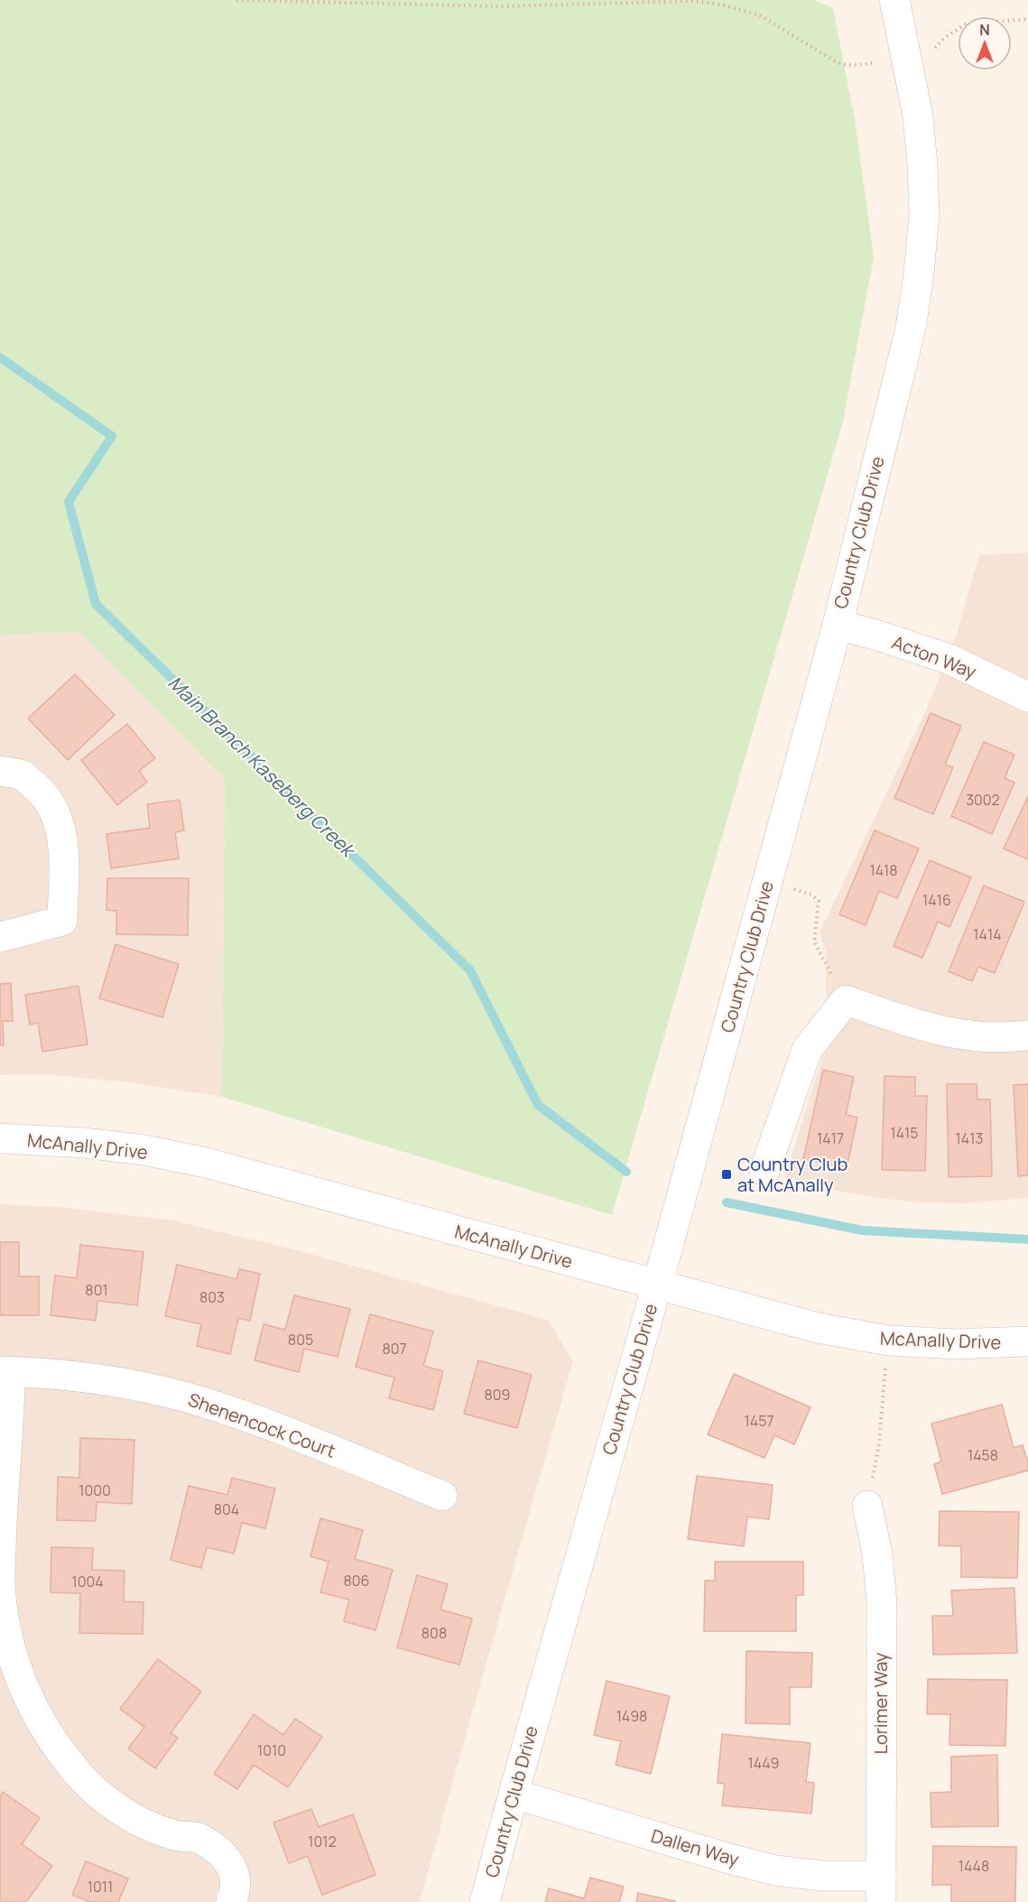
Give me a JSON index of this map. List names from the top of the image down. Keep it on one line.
{"streets":{"street":["Country Club Drive","Acton Way","McAnally Drive","Shenencock Court","Lorimer Way","Dallen Way"]},"crossings":[["Country Club Drive","Acton Way"],["Country Club Drive","McAnally Drive"],["Country Club Drive","Dallen Way"],["Lorimer Way","Dallen Way"]],"water":["Main Branch Kaseberg Creek"],"places":{"transit":["Country Club at McAnally"]},"house_numbers":["3002","1418","1416","1414","1415","1417","1413","801","803","805","807","809","1457","1458","1000","804","806","1004","808","1498","1010","1449","1012","1448","1011"],"north":"top"}
